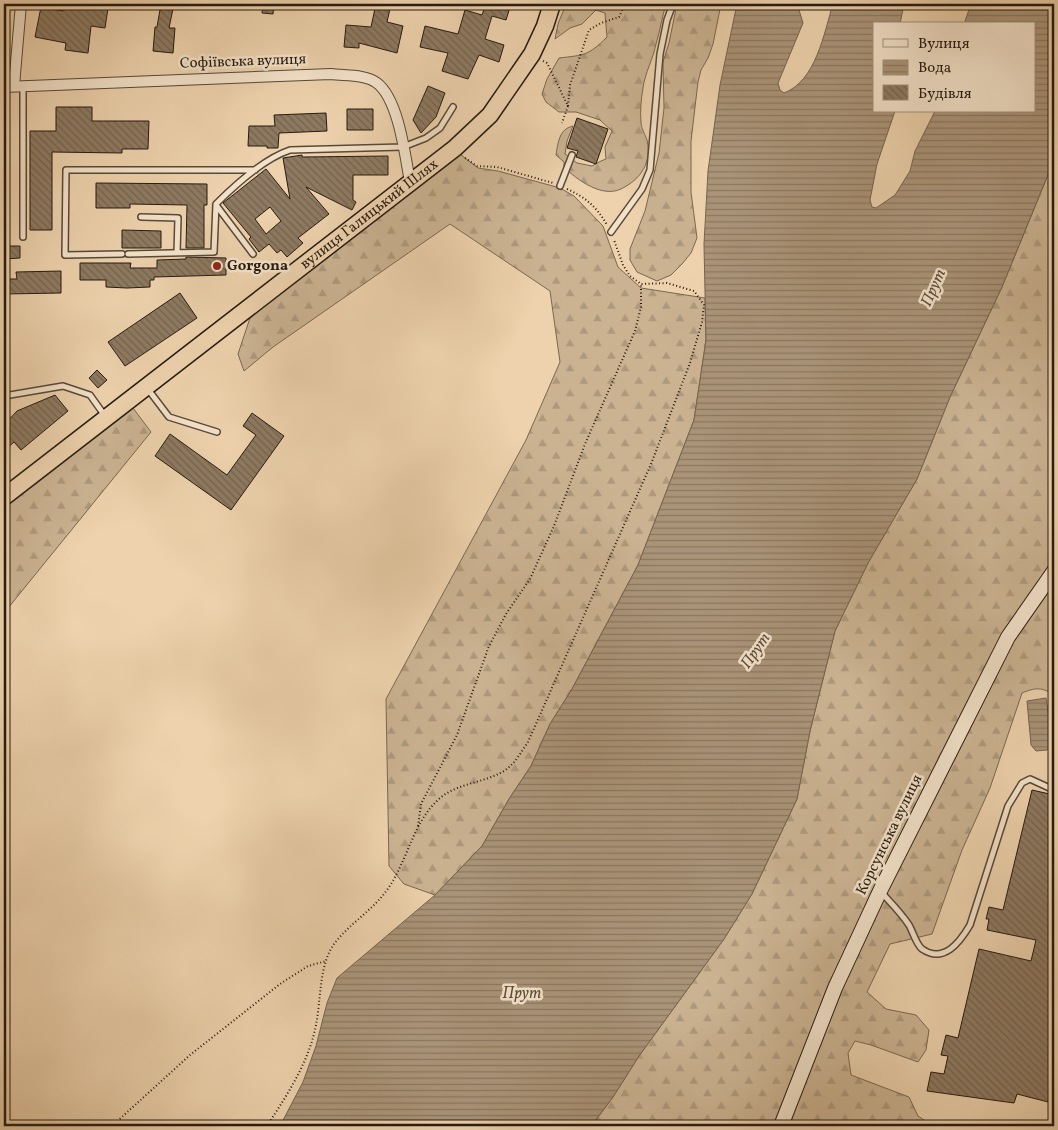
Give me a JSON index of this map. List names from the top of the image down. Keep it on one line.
{"streets":{"highway":["вулиця Галицький Шлях"],"main road":["Корсунська вулиця"],"street":["Софіївська вулиця"]},"crossings":[["Софіївська вулиця","вулиця Галицький Шлях"]],"water":["Прут"],"places":["Gorgona"],"legend":["Вулиця","Вода","Будівля"]}
